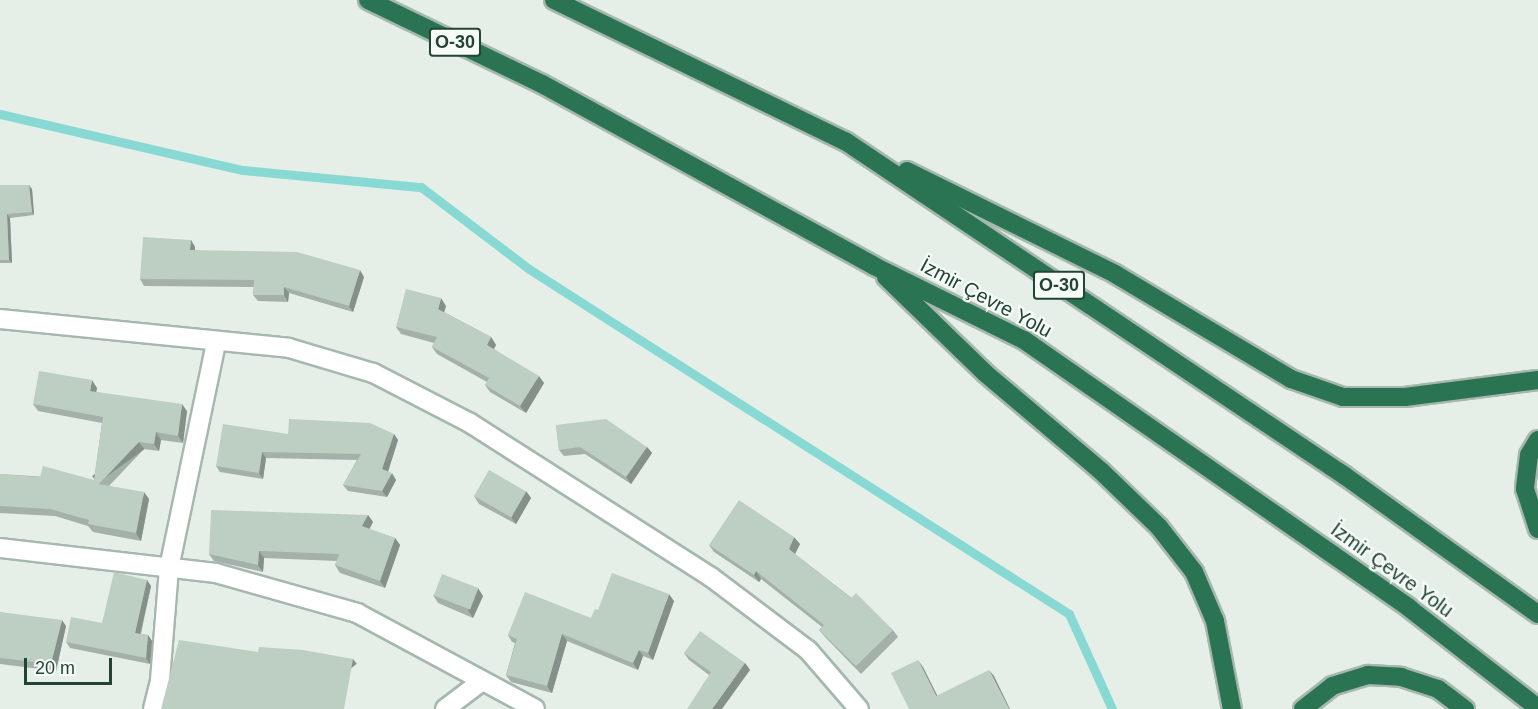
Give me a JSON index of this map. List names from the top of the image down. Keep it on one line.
{"streets":{"highway":["O-30","İzmir Çevre Yolu"]},"scale_bar":"20 m"}
